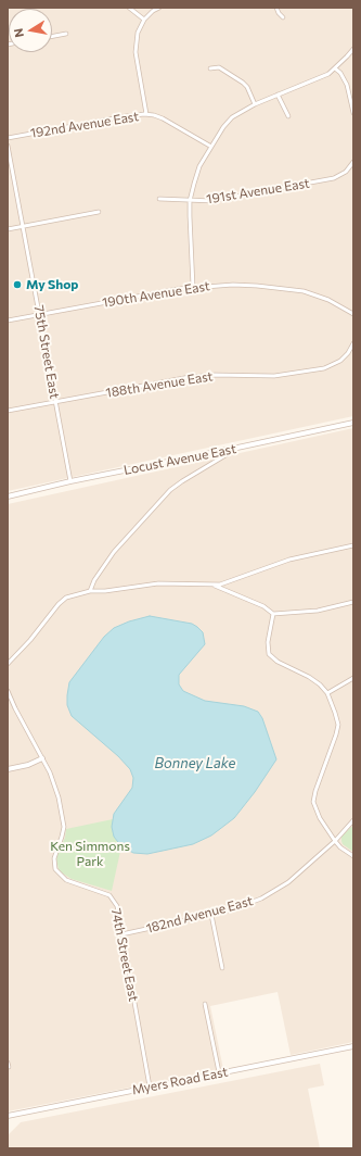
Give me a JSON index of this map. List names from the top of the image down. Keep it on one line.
{"streets":{"street":["192nd Avenue East","191st Avenue East","190th Avenue East","75th Street East","188th Avenue East","Locust Avenue East","182nd Avenue East","74th Street East","Myers Road East"]},"crossings":[["190th Avenue East","75th Street East"],["75th Street East","188th Avenue East"],["75th Street East","Locust Avenue East"],["182nd Avenue East","74th Street East"],["74th Street East","Myers Road East"]],"water":["Bonney Lake"],"parks":["Ken Simmons Park"],"places":["My Shop"],"north":"left"}
